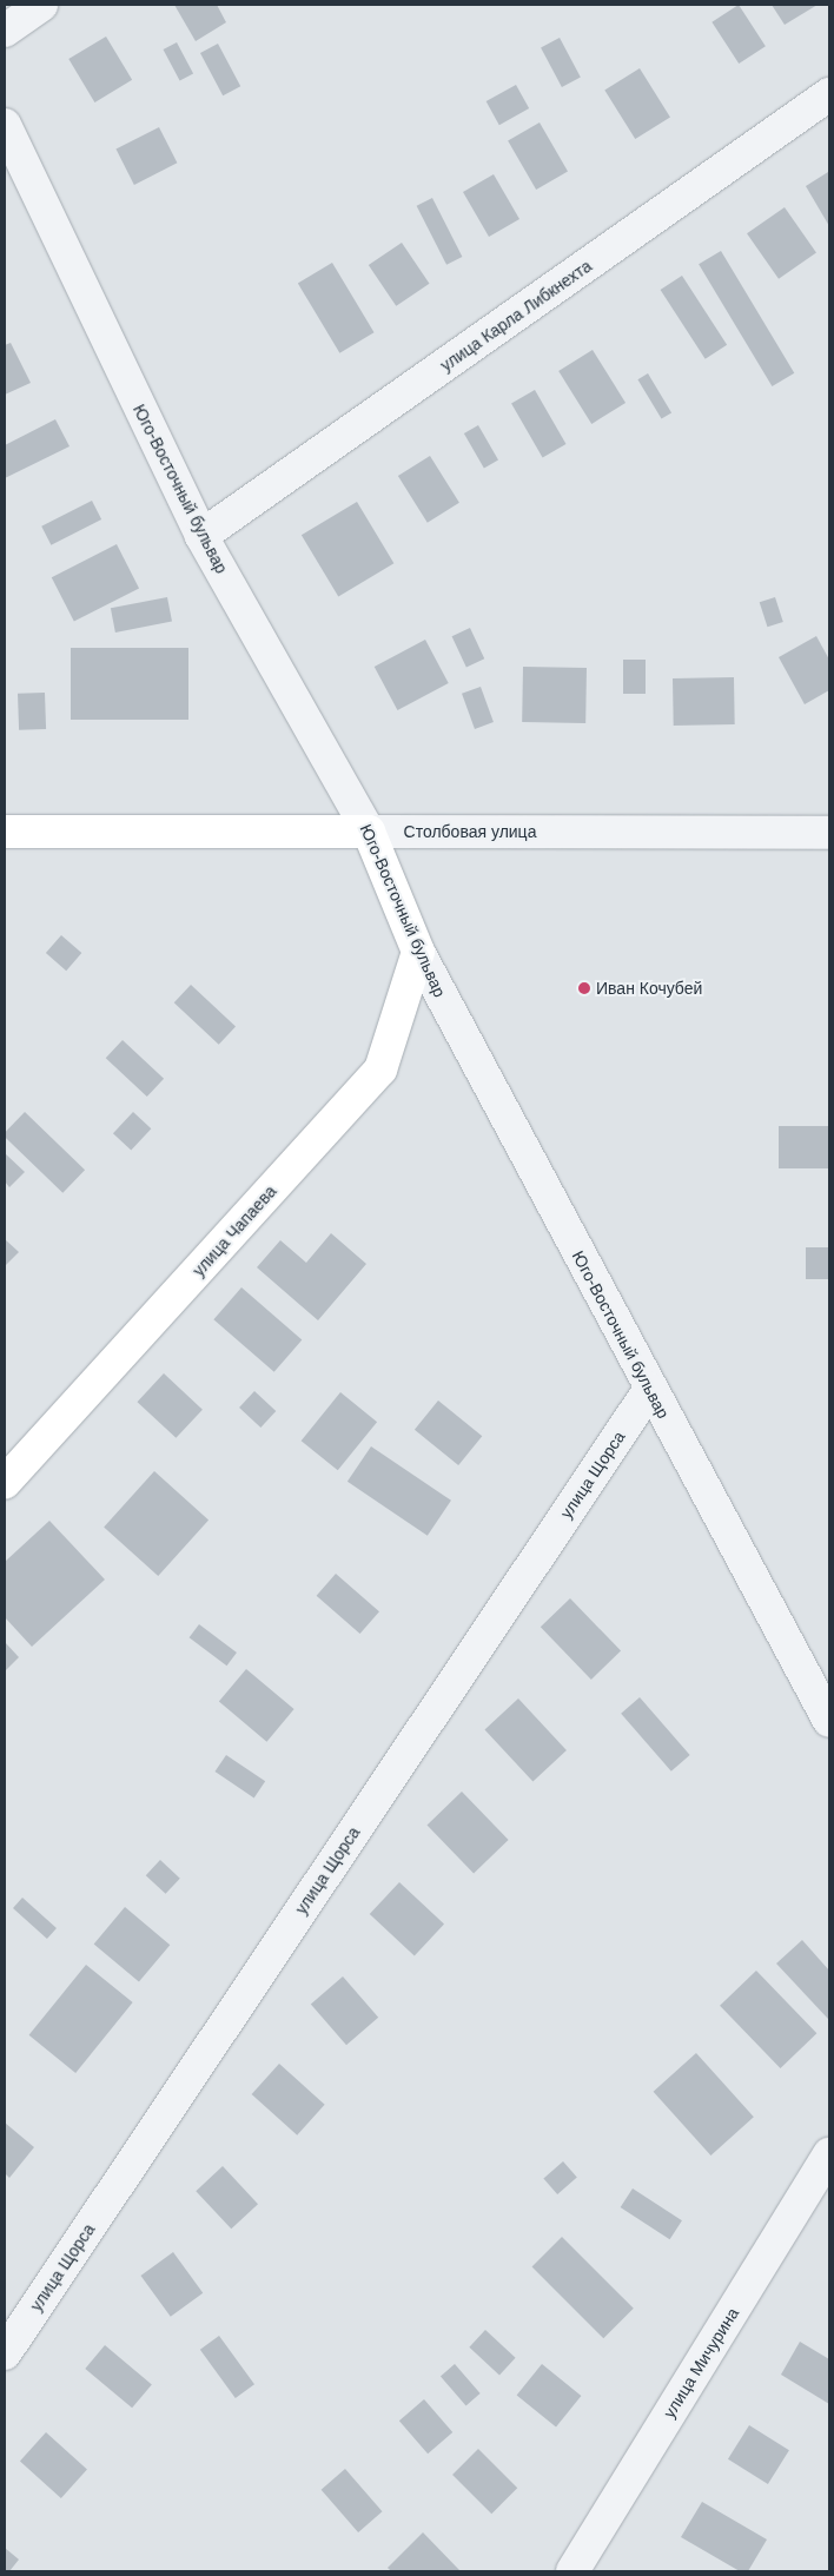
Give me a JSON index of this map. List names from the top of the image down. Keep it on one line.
{"streets":{"main road":["Юго-Восточный бульвар","Столбовая улица","улица Чапаева"],"street":["улица Карла Либкнехта","улица Щорса","улица Мичурина"]},"crossings":[["улица Карла Либкнехта","Юго-Восточный бульвар"],["Юго-Восточный бульвар","Столбовая улица"],["Юго-Восточный бульвар","улица Чапаева"],["Юго-Восточный бульвар","улица Щорса"]],"places":["Иван Кочубей"]}
